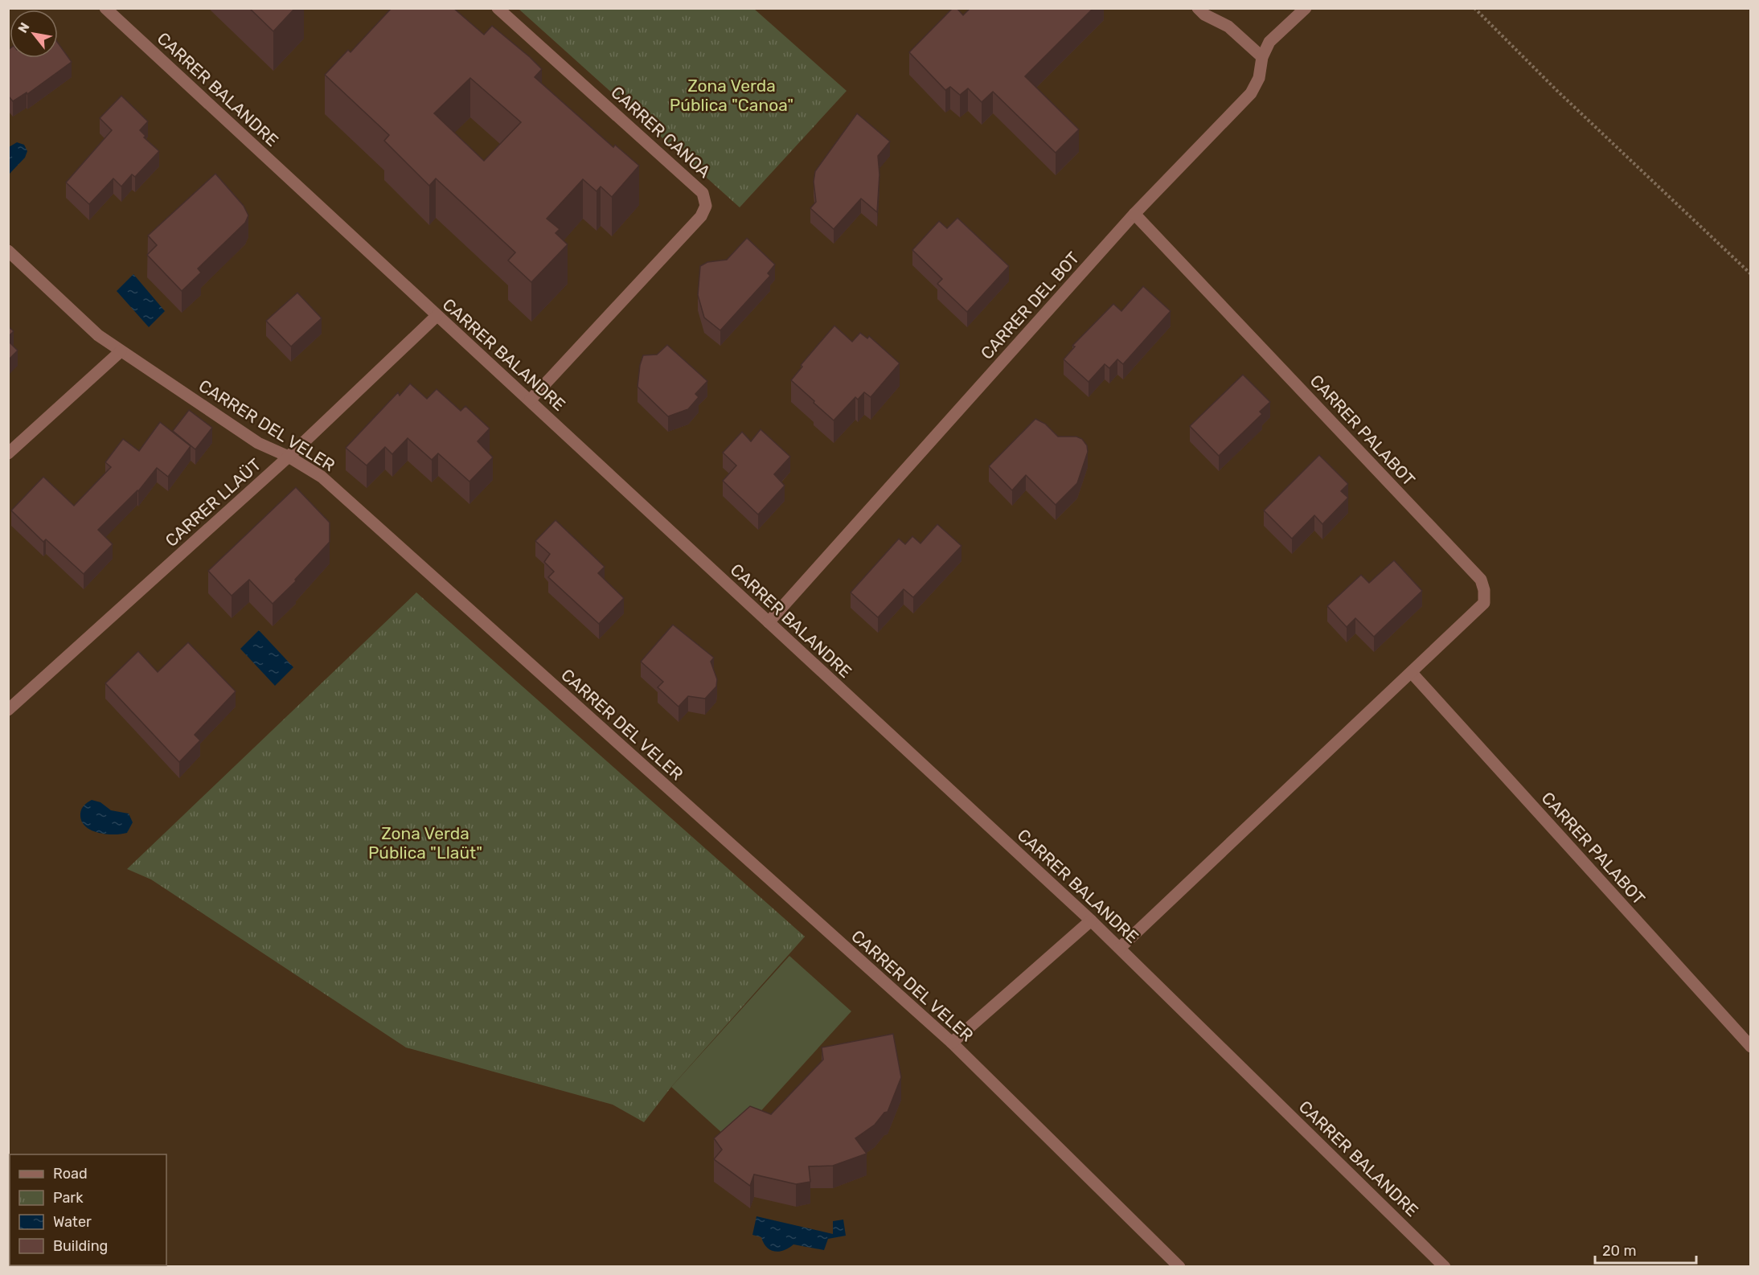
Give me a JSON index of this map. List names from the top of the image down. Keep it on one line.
{"streets":{"street":["CARRER BALANDRE","CARRER CANOA","CARRER DEL BOT","CARRER DEL VELER","CARRER PALABOT","CARRER LLAÜT"]},"crossings":[["CARRER BALANDRE","CARRER CANOA"],["CARRER BALANDRE","CARRER DEL BOT"],["CARRER BALANDRE","CARRER PALABOT"],["CARRER BALANDRE","CARRER LLAÜT"],["CARRER DEL BOT","CARRER PALABOT"],["CARRER DEL VELER","CARRER LLAÜT"]],"parks":["Zona Verda Pública \"Canoa\"","Zona Verda Pública \"Llaüt\""],"legend":["Road","Park","Water","Building"],"scale_bar":"20 m","north":"top left"}
